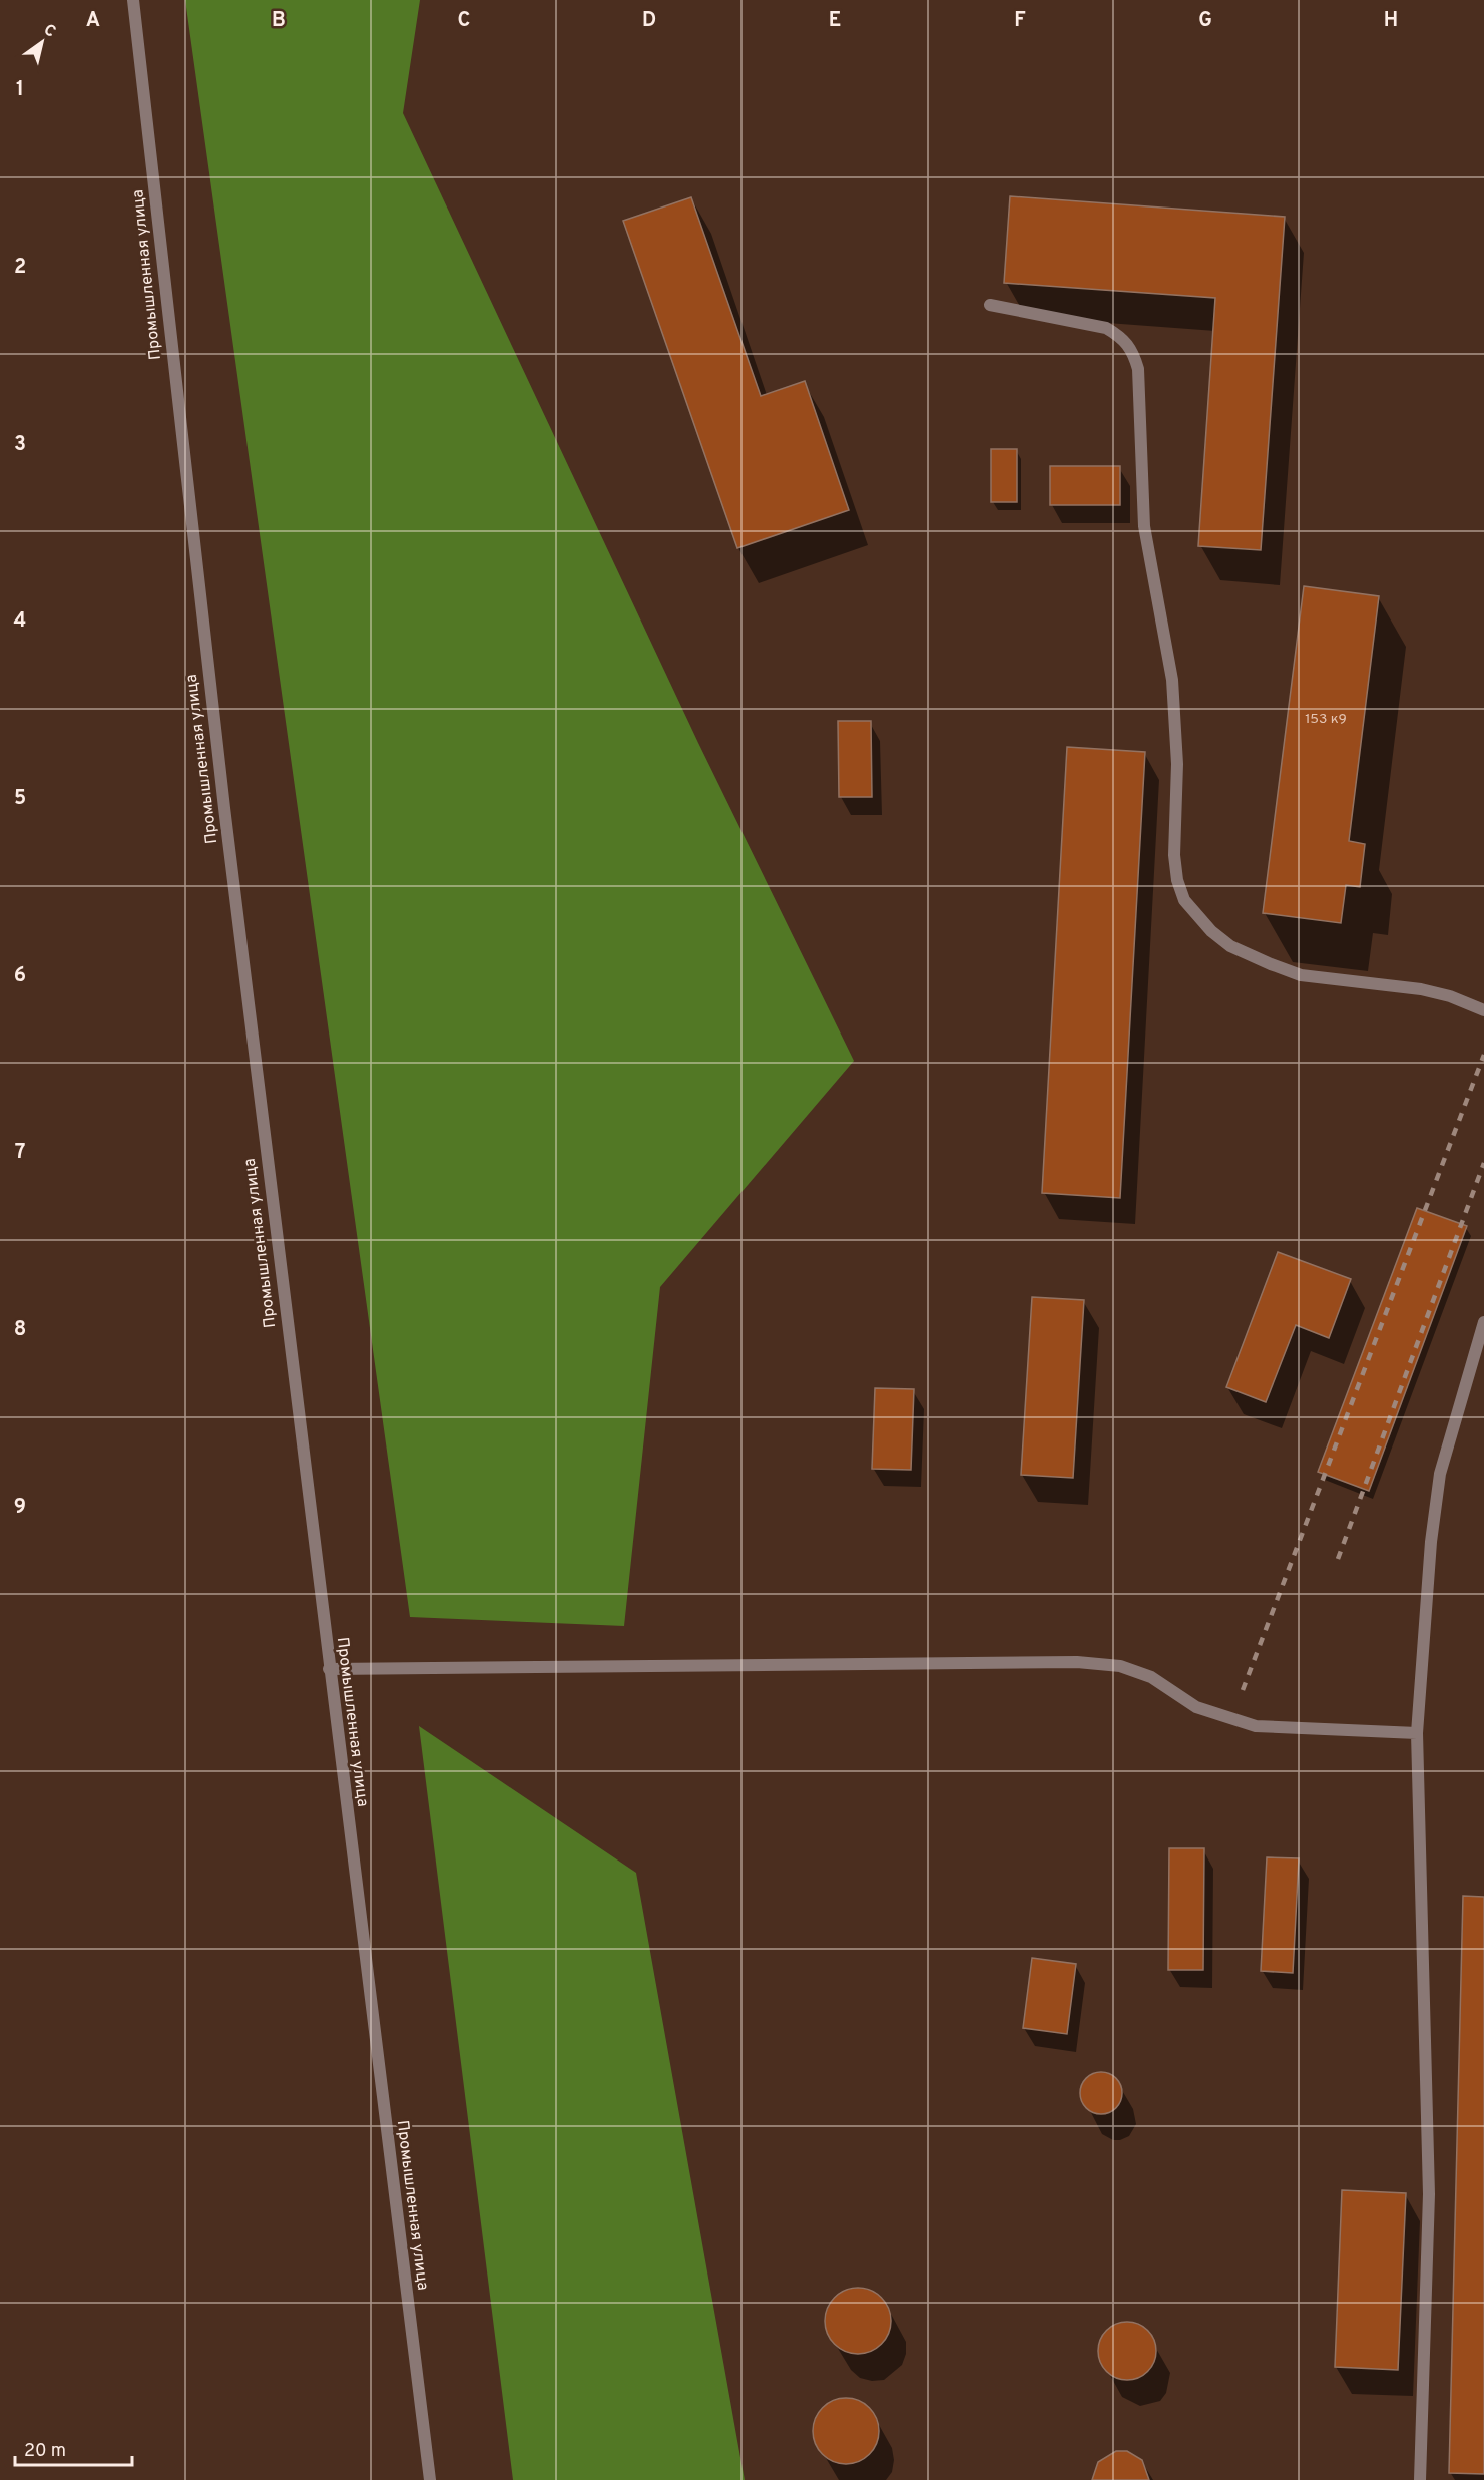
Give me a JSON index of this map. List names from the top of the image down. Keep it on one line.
{"streets":{"street":["Промышленная улица"]},"house_numbers":["153 к9"],"scale_bar":"20 m","north":"top right","grid":{"columns":["A","B","C","D","E","F","G","H"],"rows":["1","2","3","4","5","6","7","8","9"]}}
